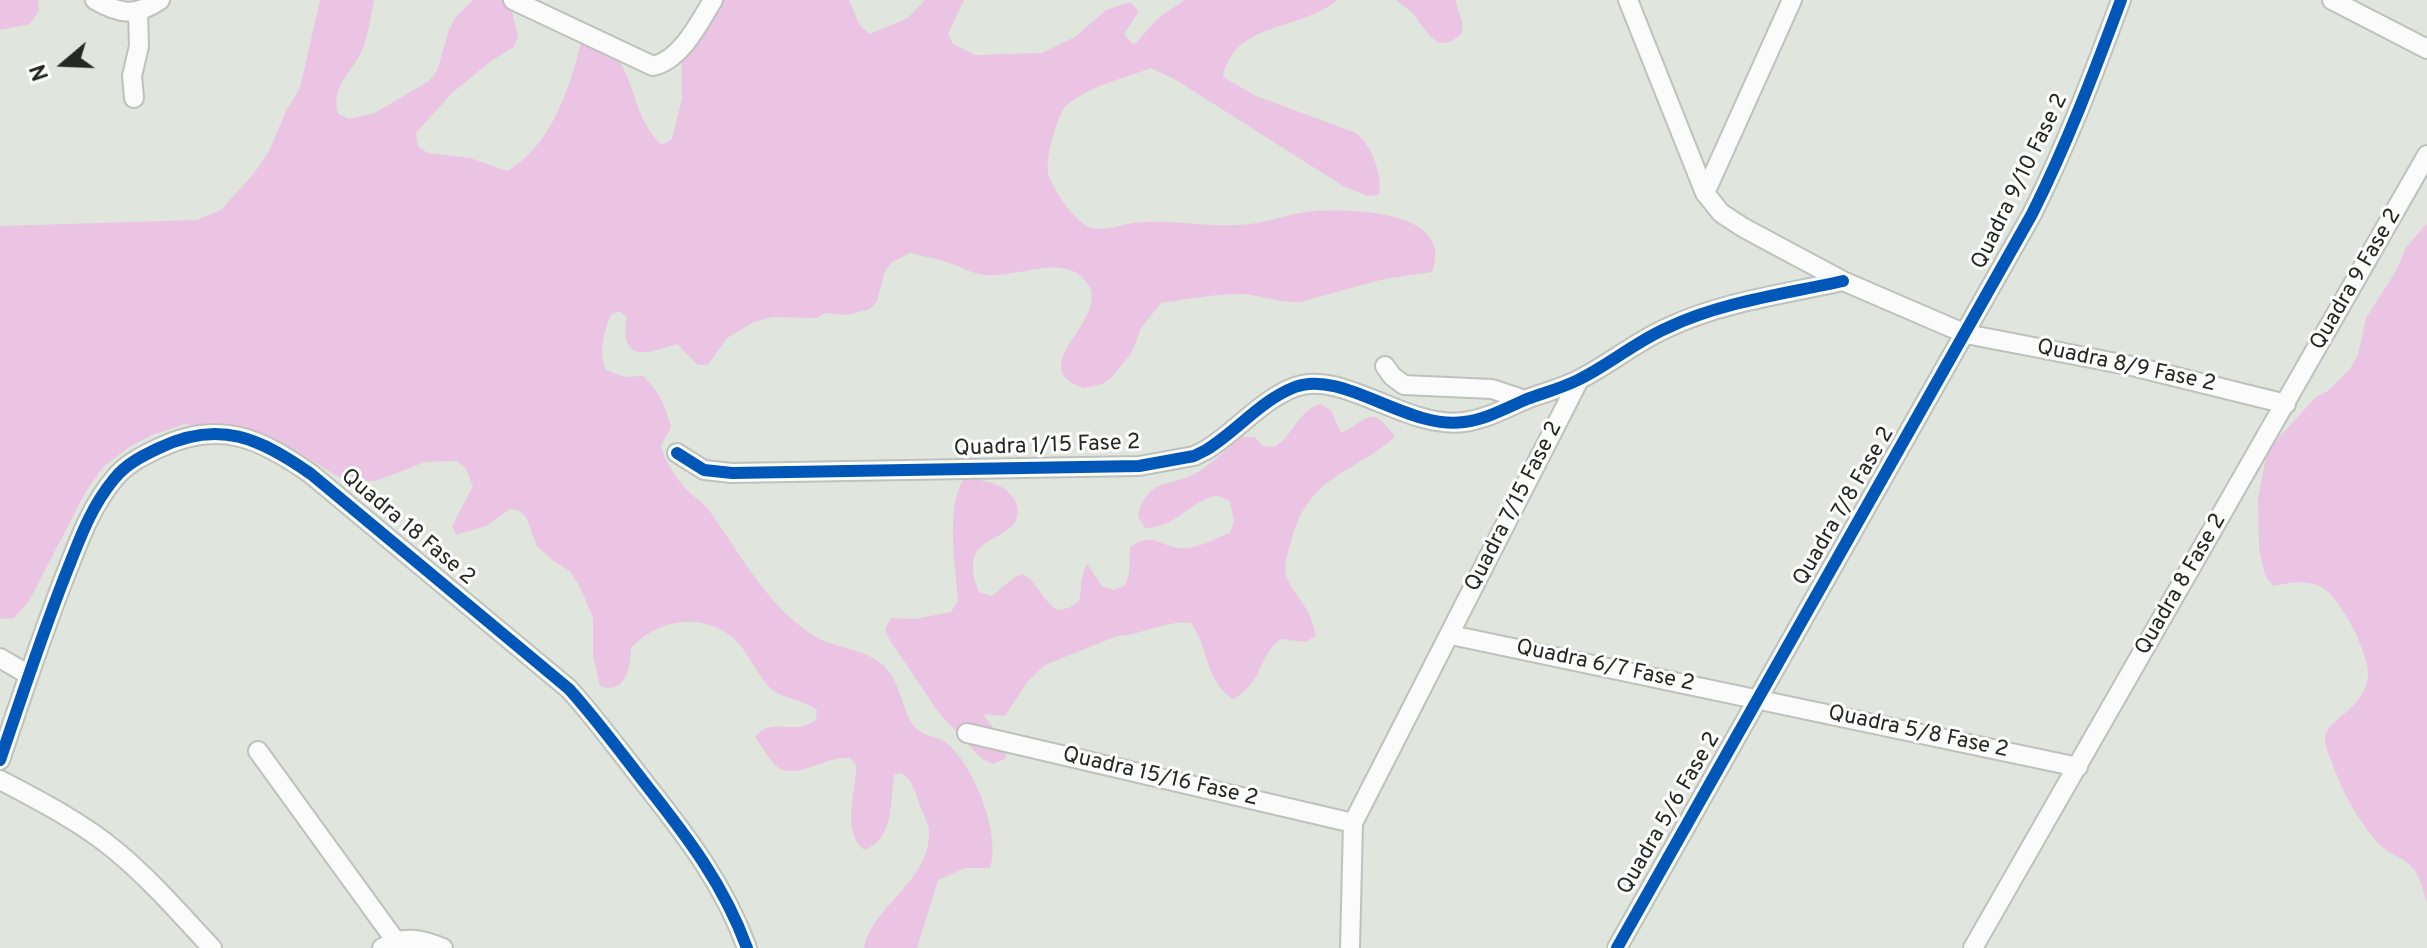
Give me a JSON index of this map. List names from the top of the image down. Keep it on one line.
{"streets":{"street":["Quadra 9/10 Fase 2","Quadra 9 Fase 2","Quadra 8/9 Fase 2","Quadra 1/15 Fase 2","Quadra 7/15 Fase 2","Quadra 7/8 Fase 2","Quadra 18 Fase 2","Quadra 8 Fase 2","Quadra 6/7 Fase 2","Quadra 5/8 Fase 2","Quadra 15/16 Fase 2","Quadra 5/6 Fase 2"]},"crossings":[["Quadra 9/10 Fase 2","Quadra 8/9 Fase 2"],["Quadra 9/10 Fase 2","Quadra 7/8 Fase 2"],["Quadra 9 Fase 2","Quadra 8/9 Fase 2"],["Quadra 9 Fase 2","Quadra 8 Fase 2"],["Quadra 8/9 Fase 2","Quadra 1/15 Fase 2"],["Quadra 8/9 Fase 2","Quadra 7/8 Fase 2"],["Quadra 8/9 Fase 2","Quadra 8 Fase 2"],["Quadra 1/15 Fase 2","Quadra 7/15 Fase 2"],["Quadra 7/15 Fase 2","Quadra 6/7 Fase 2"],["Quadra 7/15 Fase 2","Quadra 15/16 Fase 2"],["Quadra 7/8 Fase 2","Quadra 6/7 Fase 2"],["Quadra 7/8 Fase 2","Quadra 5/8 Fase 2"],["Quadra 7/8 Fase 2","Quadra 5/6 Fase 2"],["Quadra 8 Fase 2","Quadra 5/8 Fase 2"],["Quadra 6/7 Fase 2","Quadra 5/8 Fase 2"],["Quadra 6/7 Fase 2","Quadra 5/6 Fase 2"],["Quadra 5/8 Fase 2","Quadra 5/6 Fase 2"]],"north":"left"}
